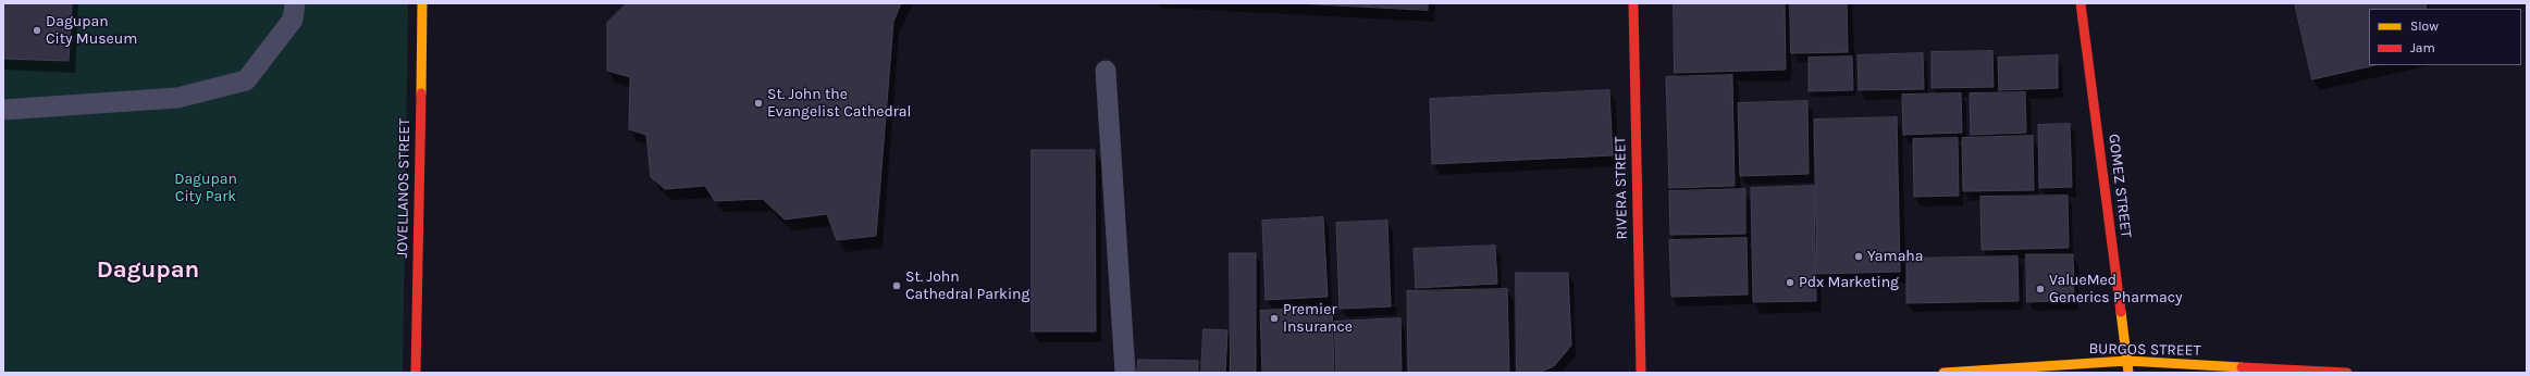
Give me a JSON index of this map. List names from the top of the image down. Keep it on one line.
{"streets":{"street":["GOMEZ STREET","JOVELLANOS STREET","RIVERA STREET","BURGOS STREET"]},"crossings":[["GOMEZ STREET","BURGOS STREET"]],"districts":["Dagupan"],"parks":["Dagupan City Park"],"places":["Dagupan City Museum","St. John the Evangelist Cathedral","Yamaha","Pdx Marketing","St. John Cathedral Parking","ValueMed Generics Pharmacy","Premier Insurance"],"legend":["Slow","Jam"]}
